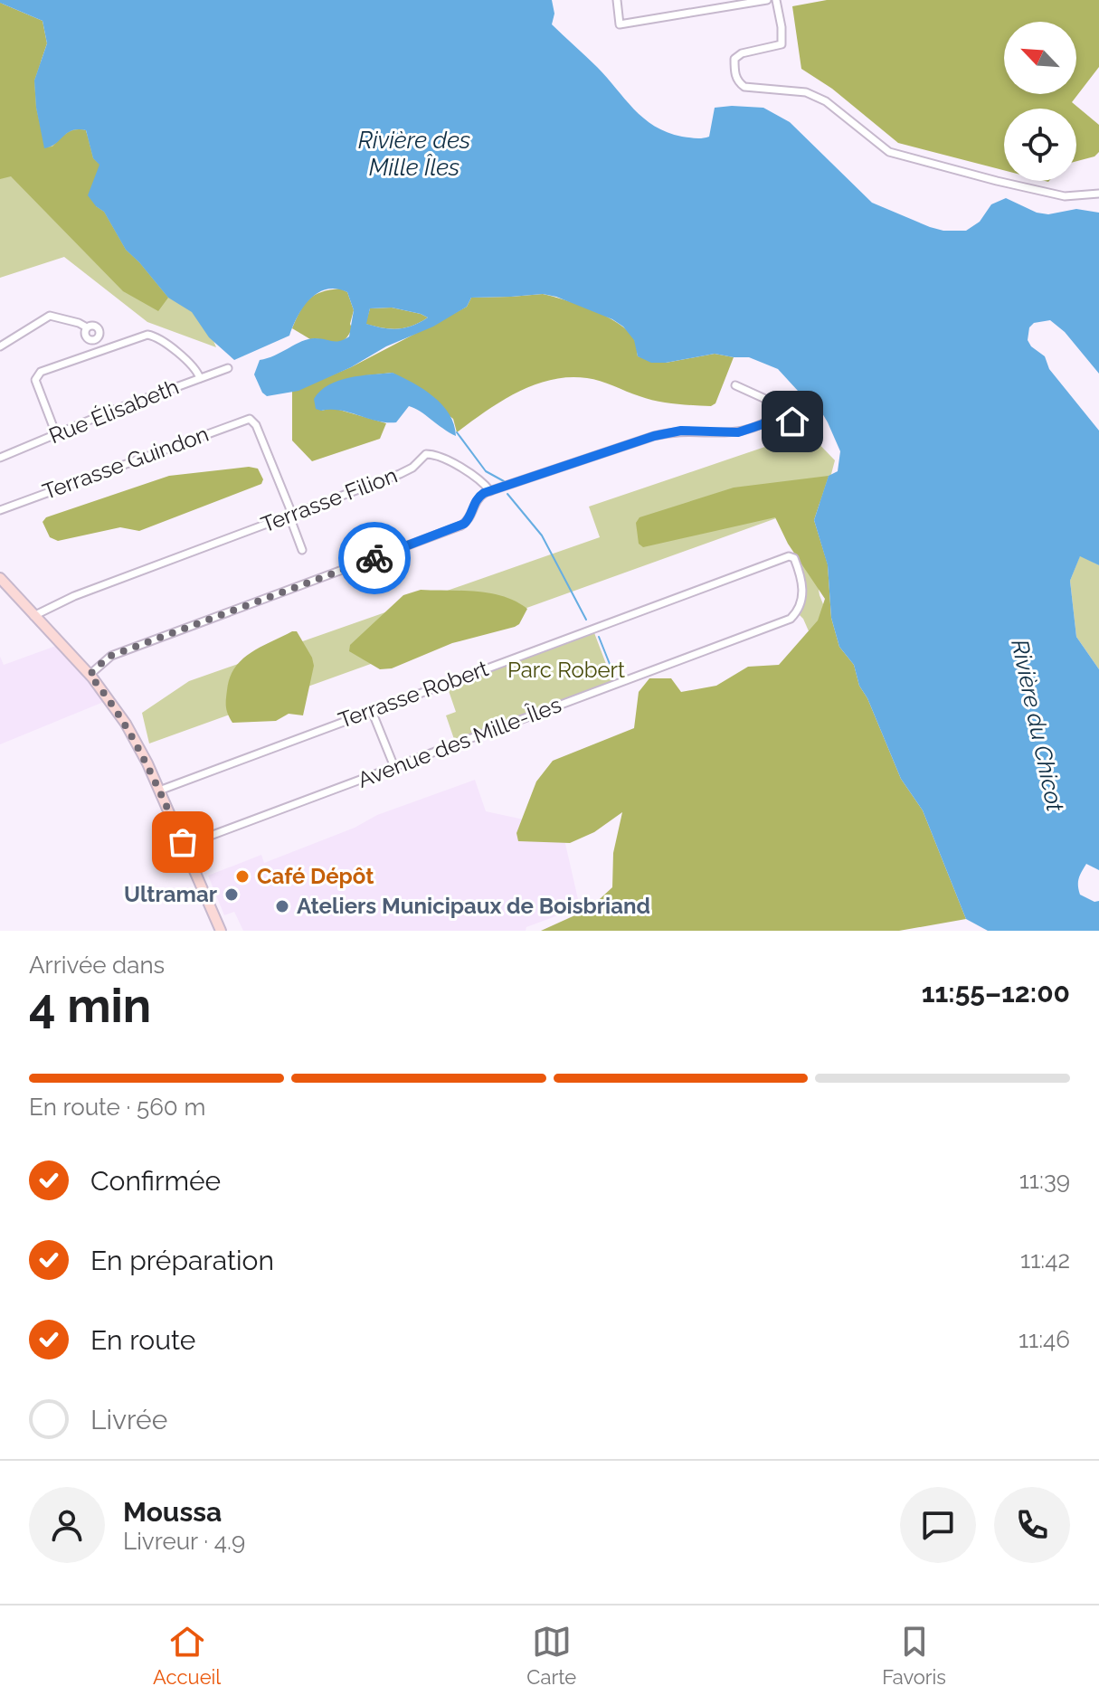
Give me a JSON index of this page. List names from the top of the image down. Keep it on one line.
{"streets":{"street":["Rue Élisabeth","Terrasse Guindon","Terrasse Filion","Terrasse Robert","Avenue des Mille-Îles"]},"crossings":[["Terrasse Guindon","Terrasse Filion"],["Terrasse Robert","Avenue des Mille-Îles"]],"water":["Rivière des Mille Îles","Rivière du Chicot"],"parks":["Parc Robert"],"places":["Café Dépôt","Ultramar","Ateliers Municipaux de Boisbriand"],"north":"top left","page":{"heading":["4 min","Arrivée dans","11:55–12:00"],"panel":["Moussa","Livreur · 4.9"],"bar":"En route · 560 m","list":[["Confirmée","11:39"],["En préparation","11:42"],["En route","11:46"],"Livrée"],"tabs":["Accueil","Carte","Favoris"]}}
